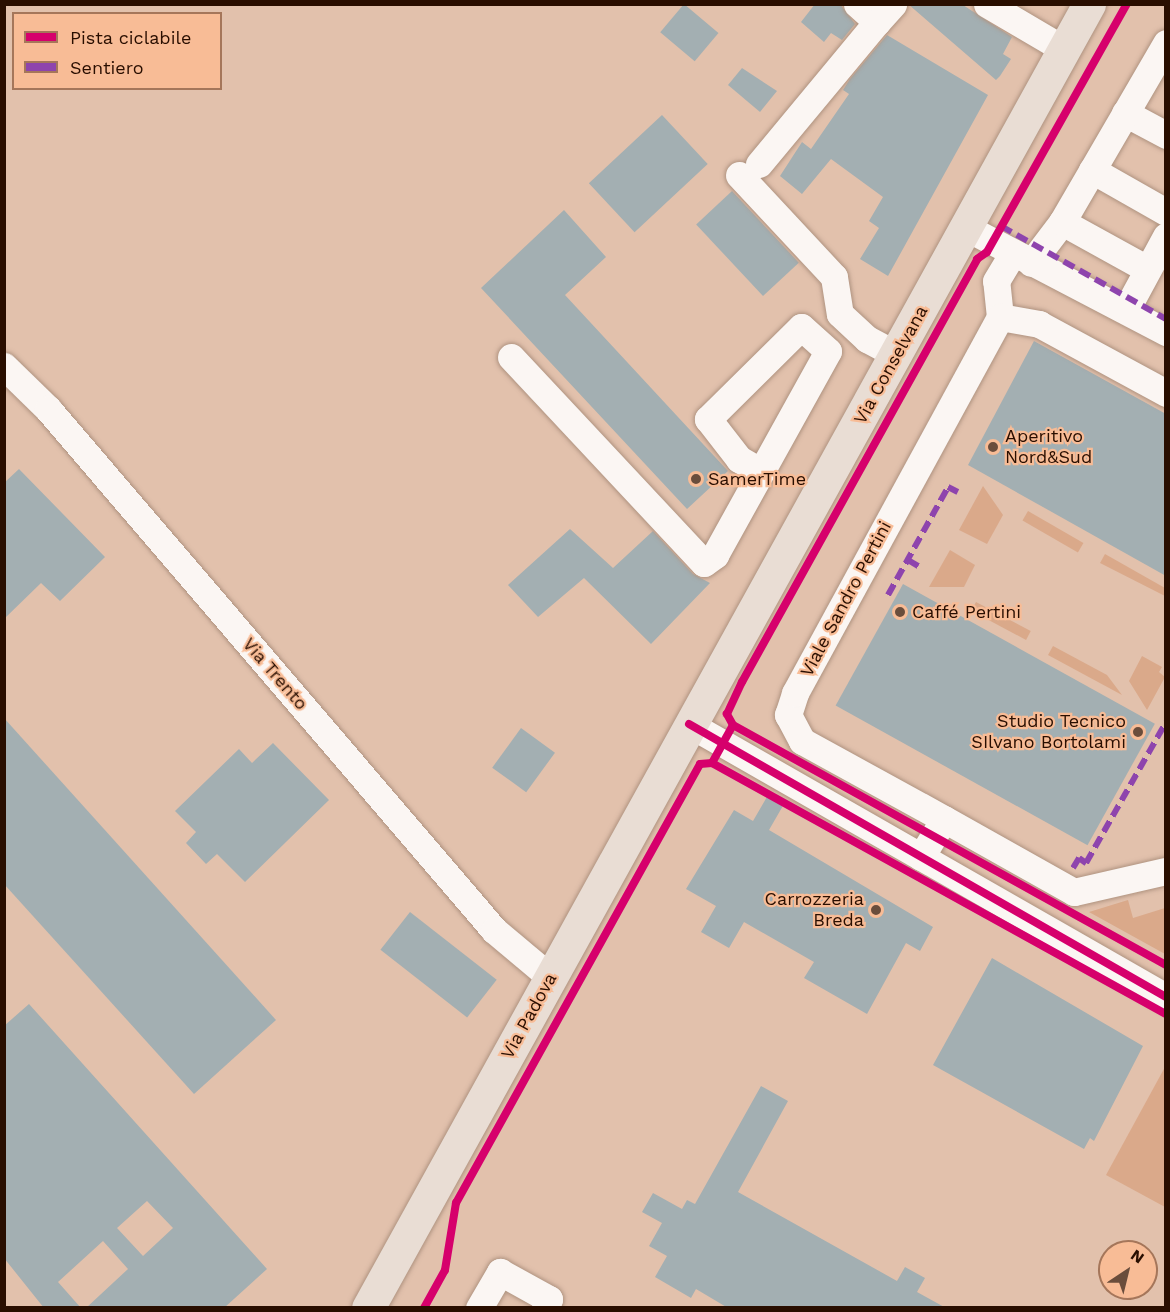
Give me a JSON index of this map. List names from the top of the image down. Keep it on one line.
{"streets":{"main road":["Via Conselvana","Via Padova"],"street":["Viale Sandro Pertini","Via Trento"]},"crossings":[["Via Conselvana","Via Padova"],["Via Trento","Via Padova"]],"places":["Aperitivo Nord&Sud","SamerTime","Caffé Pertini","Studio Tecnico SIlvano Bortolami","Carrozzeria Breda"],"legend":["Pista ciclabile","Sentiero"],"north":"top right"}
